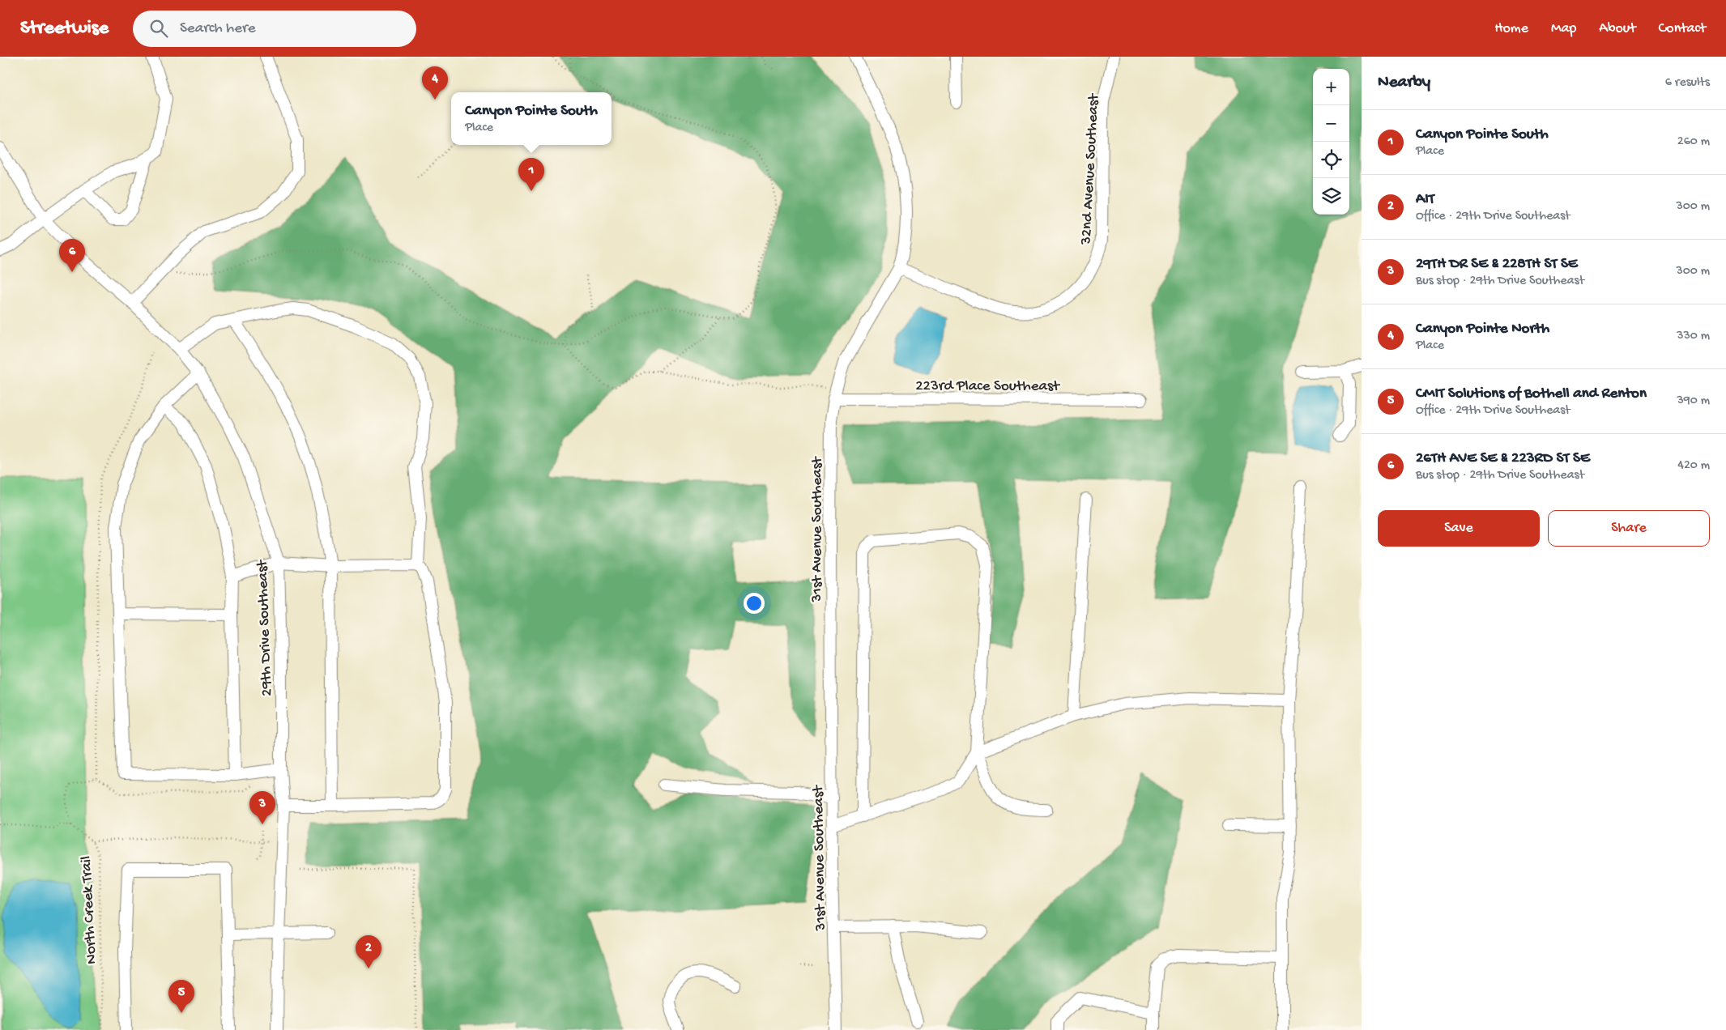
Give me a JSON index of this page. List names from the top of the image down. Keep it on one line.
{"streets":{"street":["32nd Avenue Southeast","223rd Place Southeast","31st Avenue Southeast","29th Drive Southeast"],"path":["North Creek Trail"]},"crossings":[["32nd Avenue Southeast","31st Avenue Southeast"],["223rd Place Southeast","31st Avenue Southeast"]],"page":{"header":"Streetwise","search":"Search here","nav":["Home","Map","About","Contact"],"heading":["Nearby","6 results"],"pins":["4","1","6","3","2","5"],"map_buttons":["+","−"],"popup":["Canyon Pointe South","Place"],"list":[{"mark":"1","name":"Canyon Pointe South","note":"Place","value":"260 m"},{"mark":"2","name":"AIT","note":"Office · 29th Drive Southeast","value":"300 m"},{"mark":"3","name":"29TH DR SE & 228TH ST SE","note":"Bus stop · 29th Drive Southeast","value":"300 m"},{"mark":"4","name":"Canyon Pointe North","note":"Place","value":"330 m"},{"mark":"5","name":"CMIT Solutions of Bothell and Renton","note":"Office · 29th Drive Southeast","value":"390 m"},{"mark":"6","name":"26TH AVE SE & 223RD ST SE","note":"Bus stop · 29th Drive Southeast","value":"420 m"}],"buttons":["Save","Share"]}}
